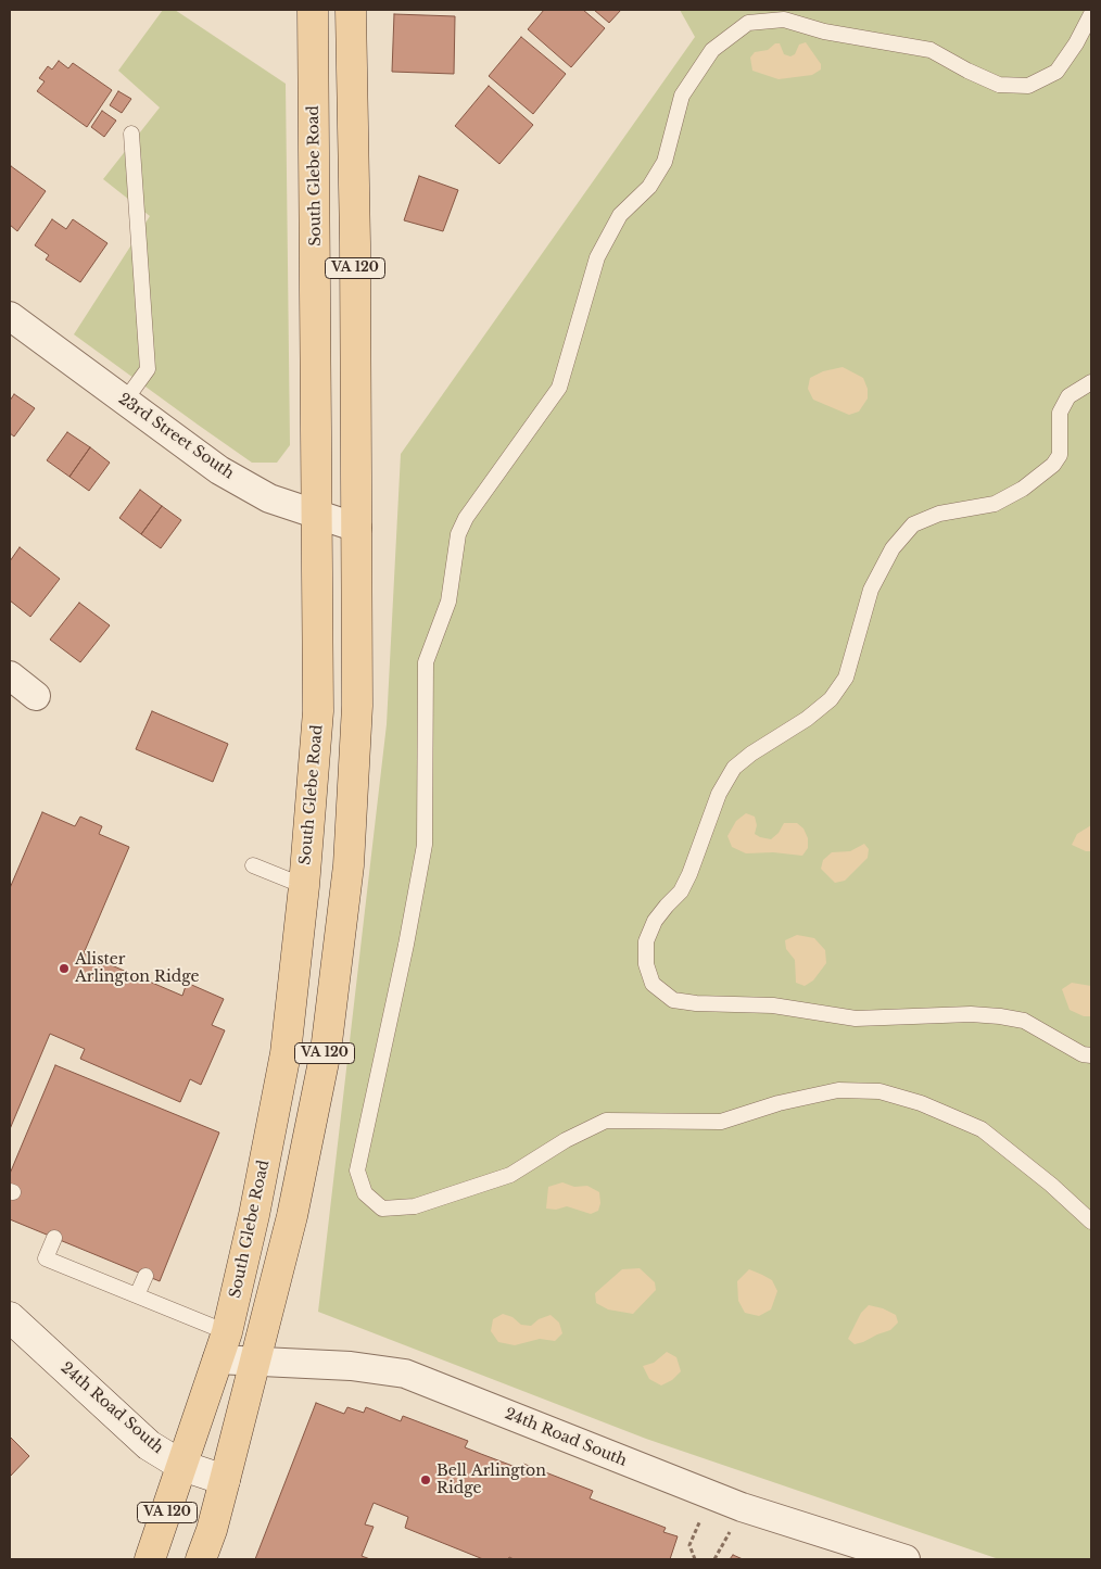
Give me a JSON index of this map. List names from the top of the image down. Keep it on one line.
{"streets":{"main road":["South Glebe Road","VA 120"],"street":["23rd Street South","24th Road South"]},"crossings":[["South Glebe Road","23rd Street South"],["South Glebe Road","24th Road South"],["VA 120","23rd Street South"],["VA 120","24th Road South"]],"places":["Alister Arlington Ridge","Bell Arlington Ridge"]}
